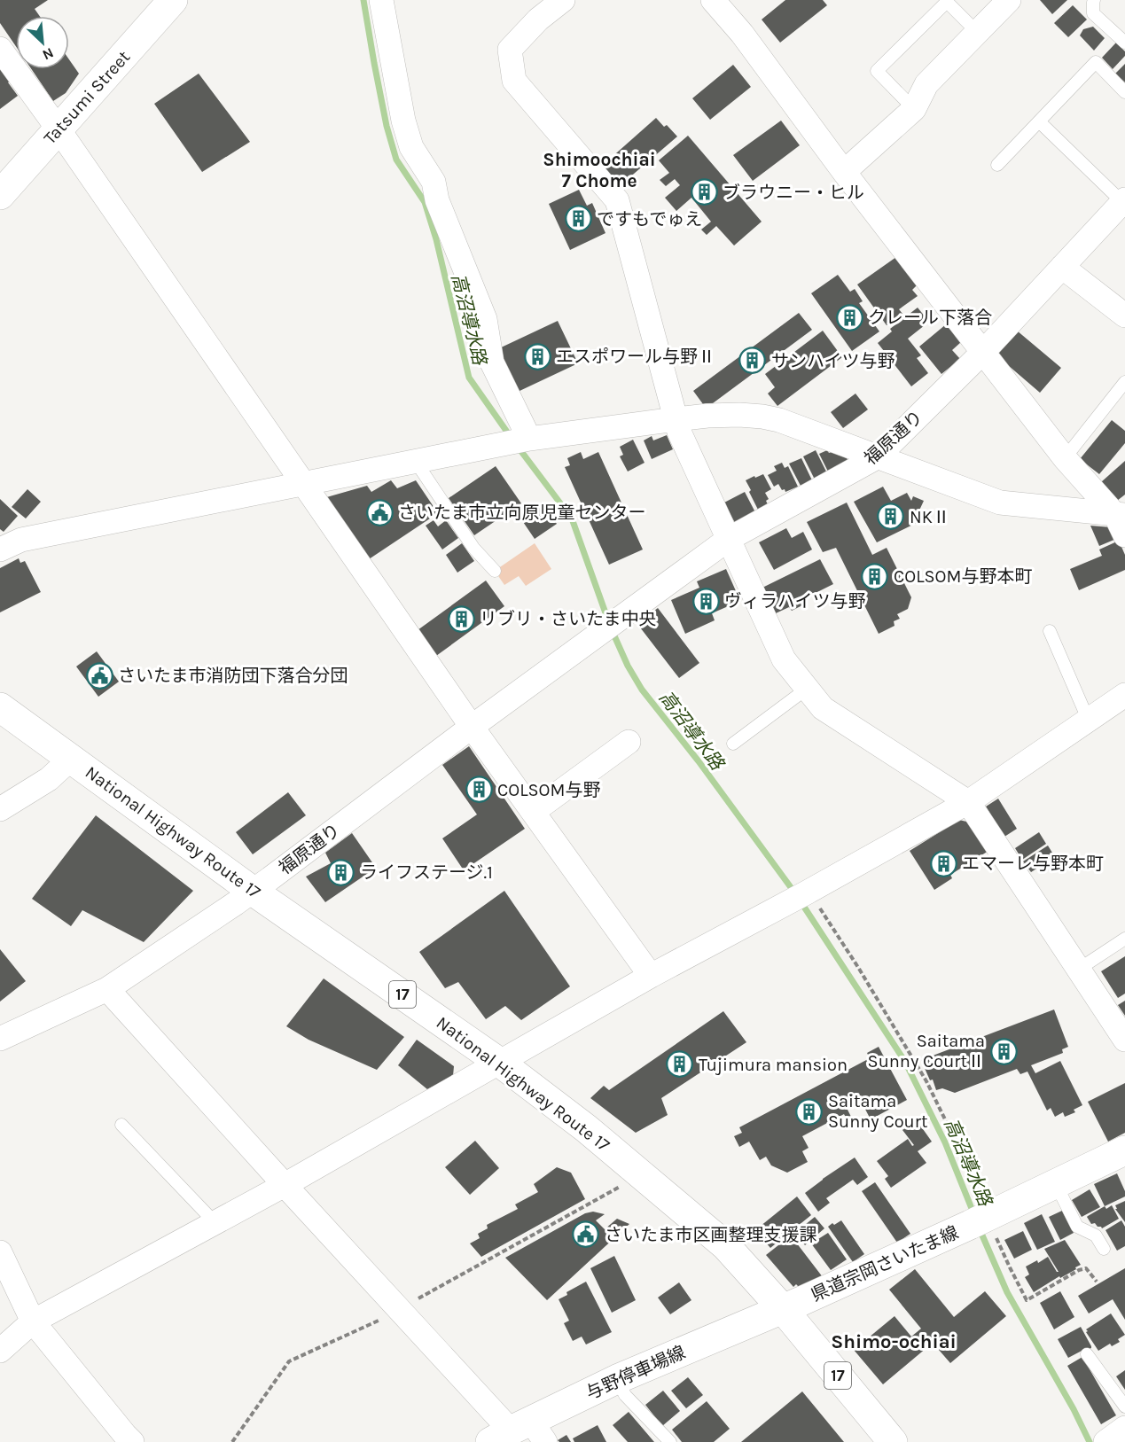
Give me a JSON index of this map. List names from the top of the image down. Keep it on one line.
{"streets":{"main road":["Tatsumi Street","National Highway Route 17","17","県道宗岡さいたま線","与野停車場線"],"street":["福原通り"]},"crossings":[["福原通り","National Highway Route 17"],["National Highway Route 17","県道宗岡さいたま線"],["National Highway Route 17","与野停車場線"],["県道宗岡さいたま線","与野停車場線"]],"districts":["Shimoochiai 7 Chome","Shimo-ochiai"],"water":["高沼導水路"],"places":{"building":["ブラウニー・ヒル","ですもでゅえ","クレール下落合","エスポワール与野Ⅱ","サンハイツ与野","NKⅡ","COLSOM与野本町","ヴィラハイツ与野","リブリ・さいたま中央","COLSOM与野","エマーレ与野本町","ライフステージ.1","Saitama Sunny CourtⅡ","Tujimura mansion","Saitama Sunny Court"],"public building":["さいたま市立向原児童センター","さいたま市消防団下落合分団","さいたま市区画整理支援課"]},"north":"bottom right"}
